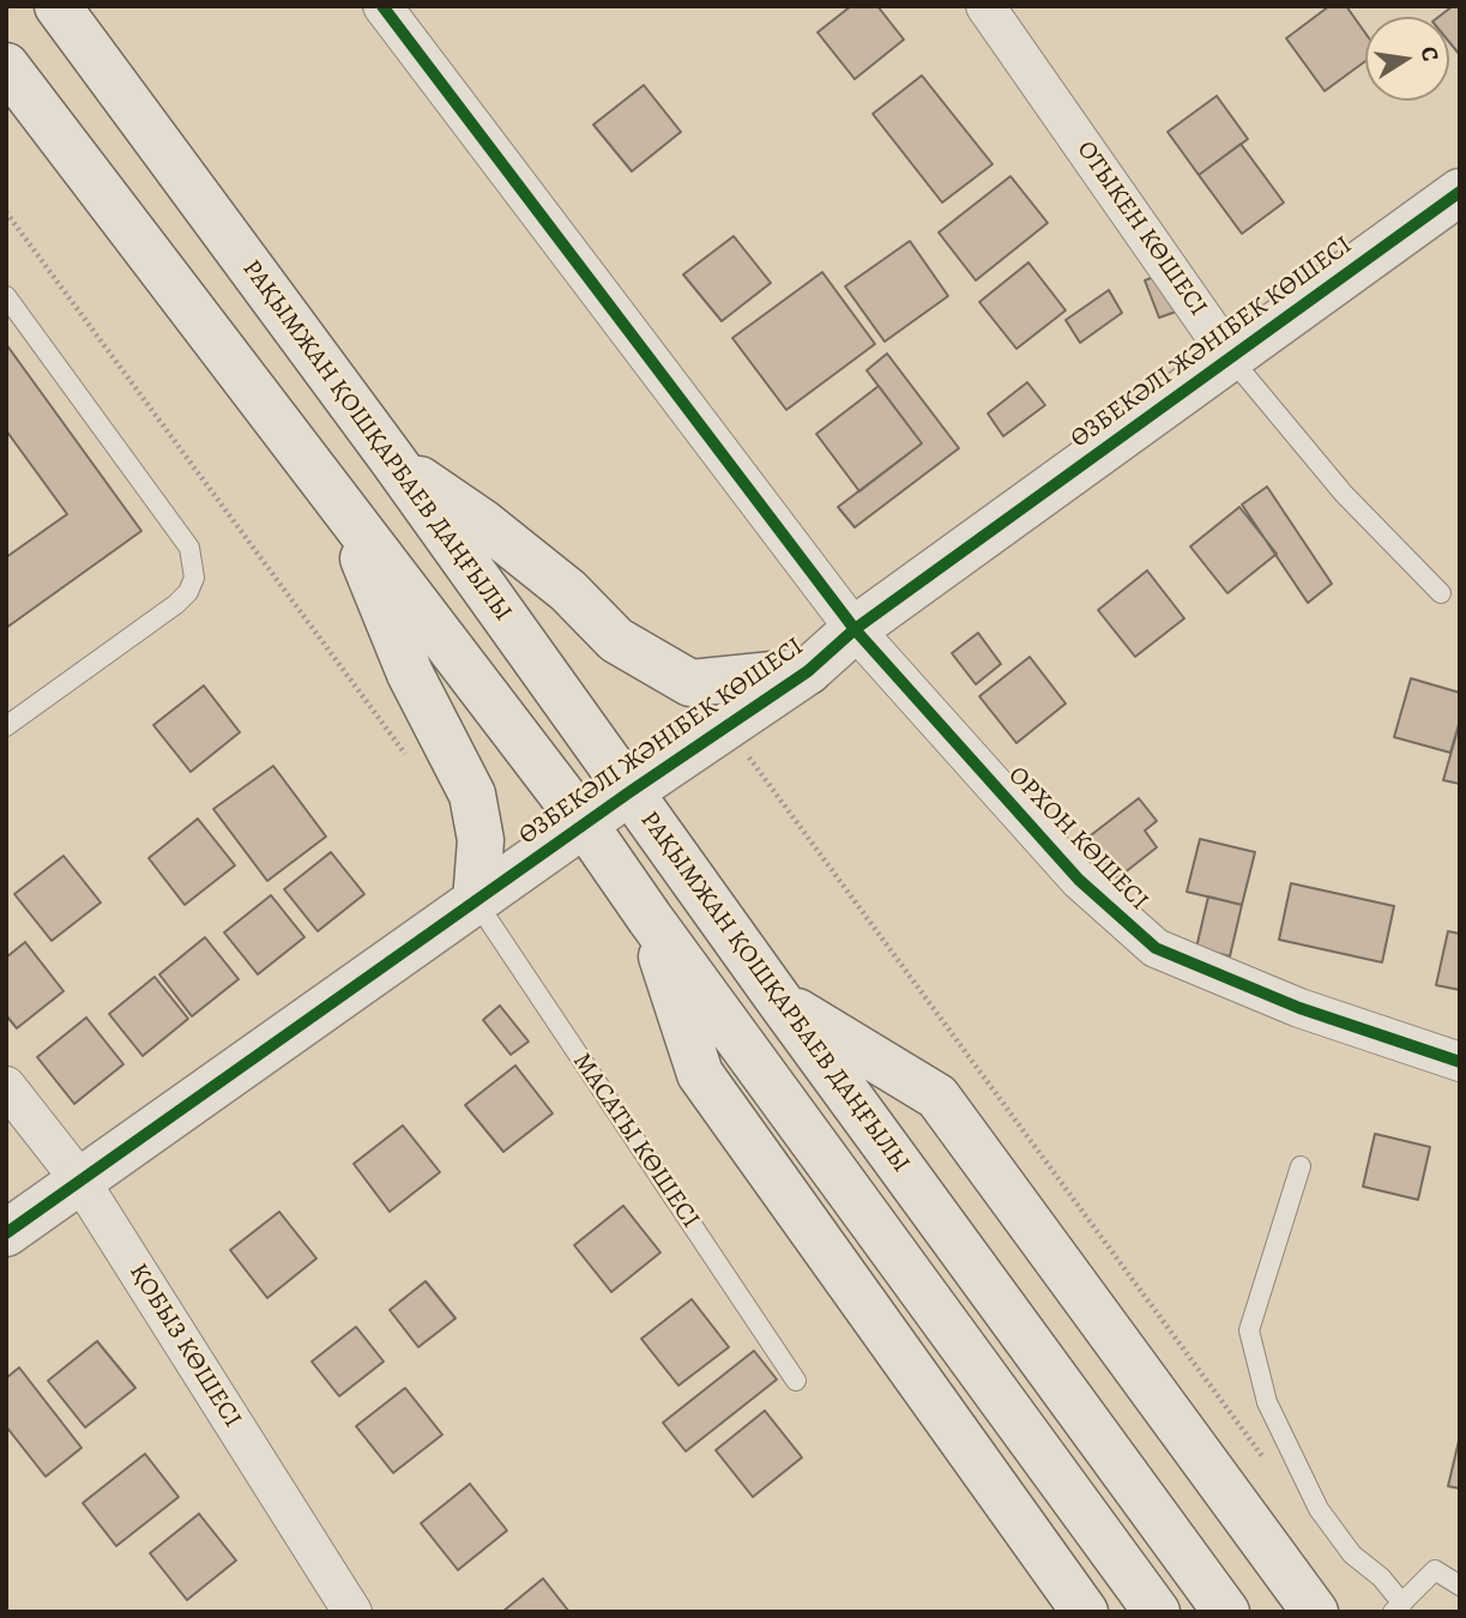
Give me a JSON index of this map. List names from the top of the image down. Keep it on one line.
{"streets":{"main road":["ӨЗБЕКӘЛІ ЖӘНІБЕК КӨШЕСІ","РАҚЫМЖАН ҚОШҚАРБАЕВ ДАҢҒЫЛЫ"],"street":["ОТЫКЕН КӨШЕСІ","ОРХОН КӨШЕСІ","ҚОБЫЗ КӨШЕСІ"],"lane":["МАСАТЫ КӨШЕСІ"]},"crossings":[["ОТЫКЕН КӨШЕСІ","ӨЗБЕКӘЛІ ЖӘНІБЕК КӨШЕСІ"],["ӨЗБЕКӘЛІ ЖӘНІБЕК КӨШЕСІ","РАҚЫМЖАН ҚОШҚАРБАЕВ ДАҢҒЫЛЫ"],["ӨЗБЕКӘЛІ ЖӘНІБЕК КӨШЕСІ","ОРХОН КӨШЕСІ"],["ӨЗБЕКӘЛІ ЖӘНІБЕК КӨШЕСІ","МАСАТЫ КӨШЕСІ"],["ӨЗБЕКӘЛІ ЖӘНІБЕК КӨШЕСІ","ҚОБЫЗ КӨШЕСІ"]],"north":"right"}
